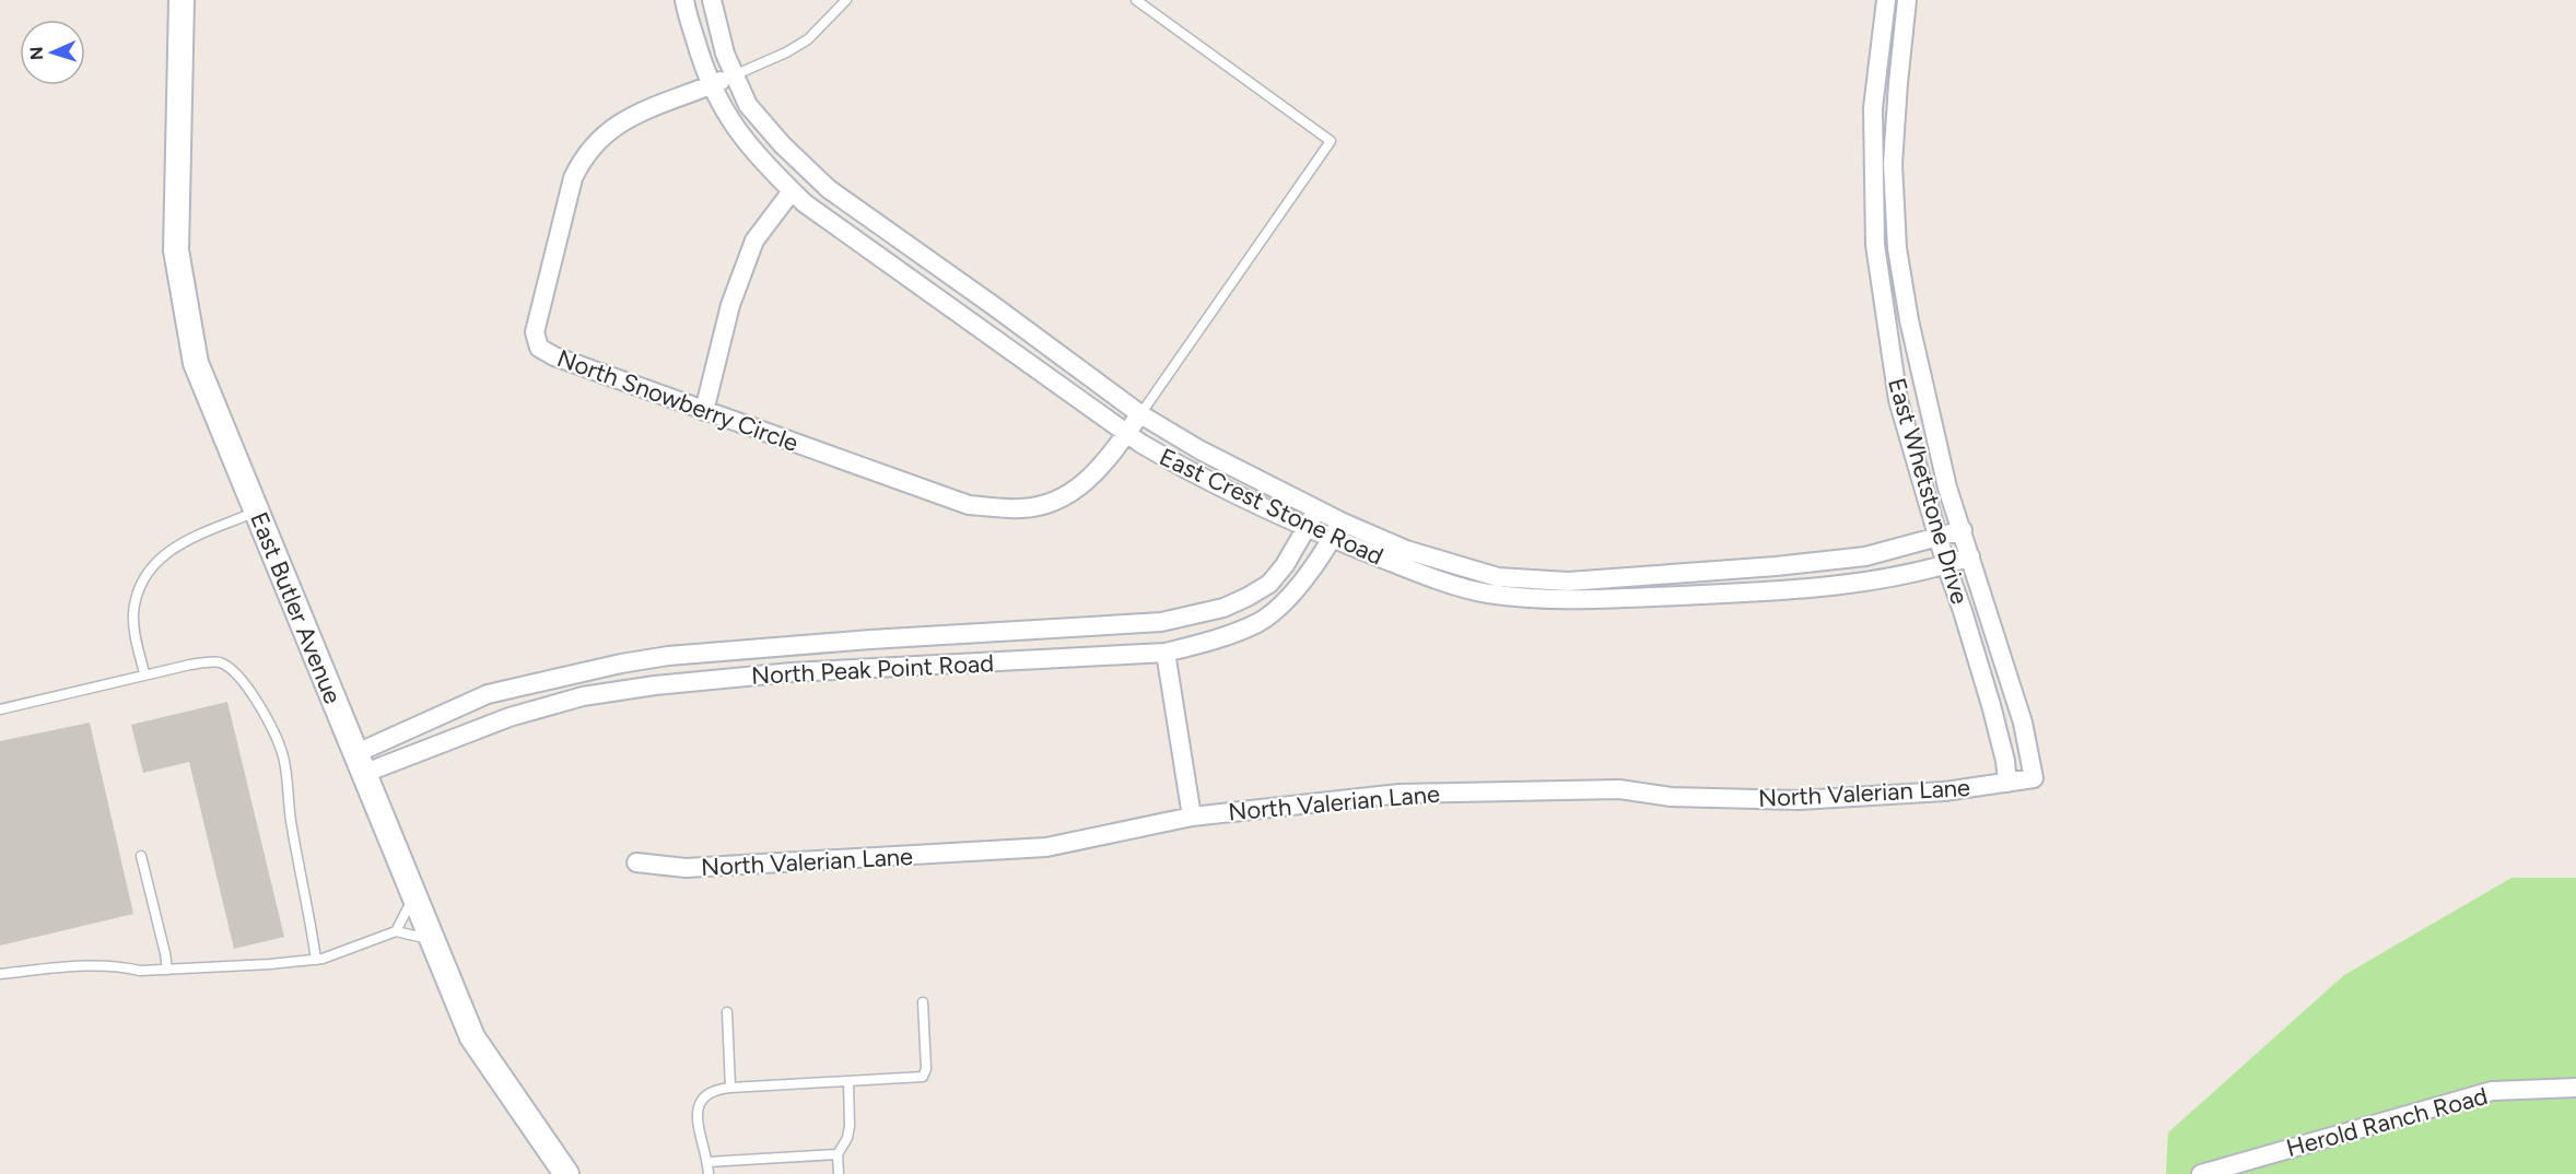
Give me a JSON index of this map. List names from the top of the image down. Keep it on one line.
{"streets":{"street":["North Snowberry Circle","East Whetstone Drive","East Crest Stone Road","East Butler Avenue","North Peak Point Road","North Valerian Lane","Herold Ranch Road"]},"crossings":[["North Snowberry Circle","East Crest Stone Road"],["East Whetstone Drive","East Crest Stone Road"],["East Whetstone Drive","North Valerian Lane"],["East Crest Stone Road","North Peak Point Road"],["East Butler Avenue","North Peak Point Road"]],"north":"left"}
